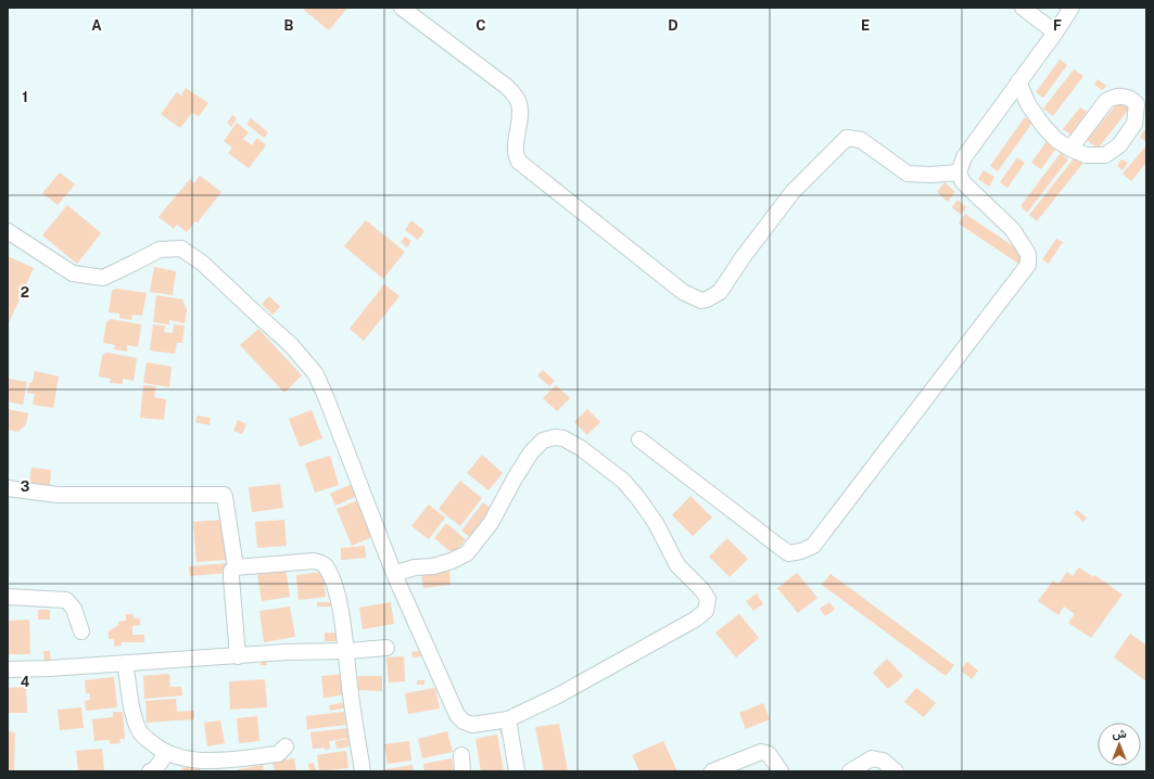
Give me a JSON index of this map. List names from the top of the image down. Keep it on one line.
{"north":"top","grid":{"columns":["A","B","C","D","E","F"],"rows":["1","2","3","4"]}}
